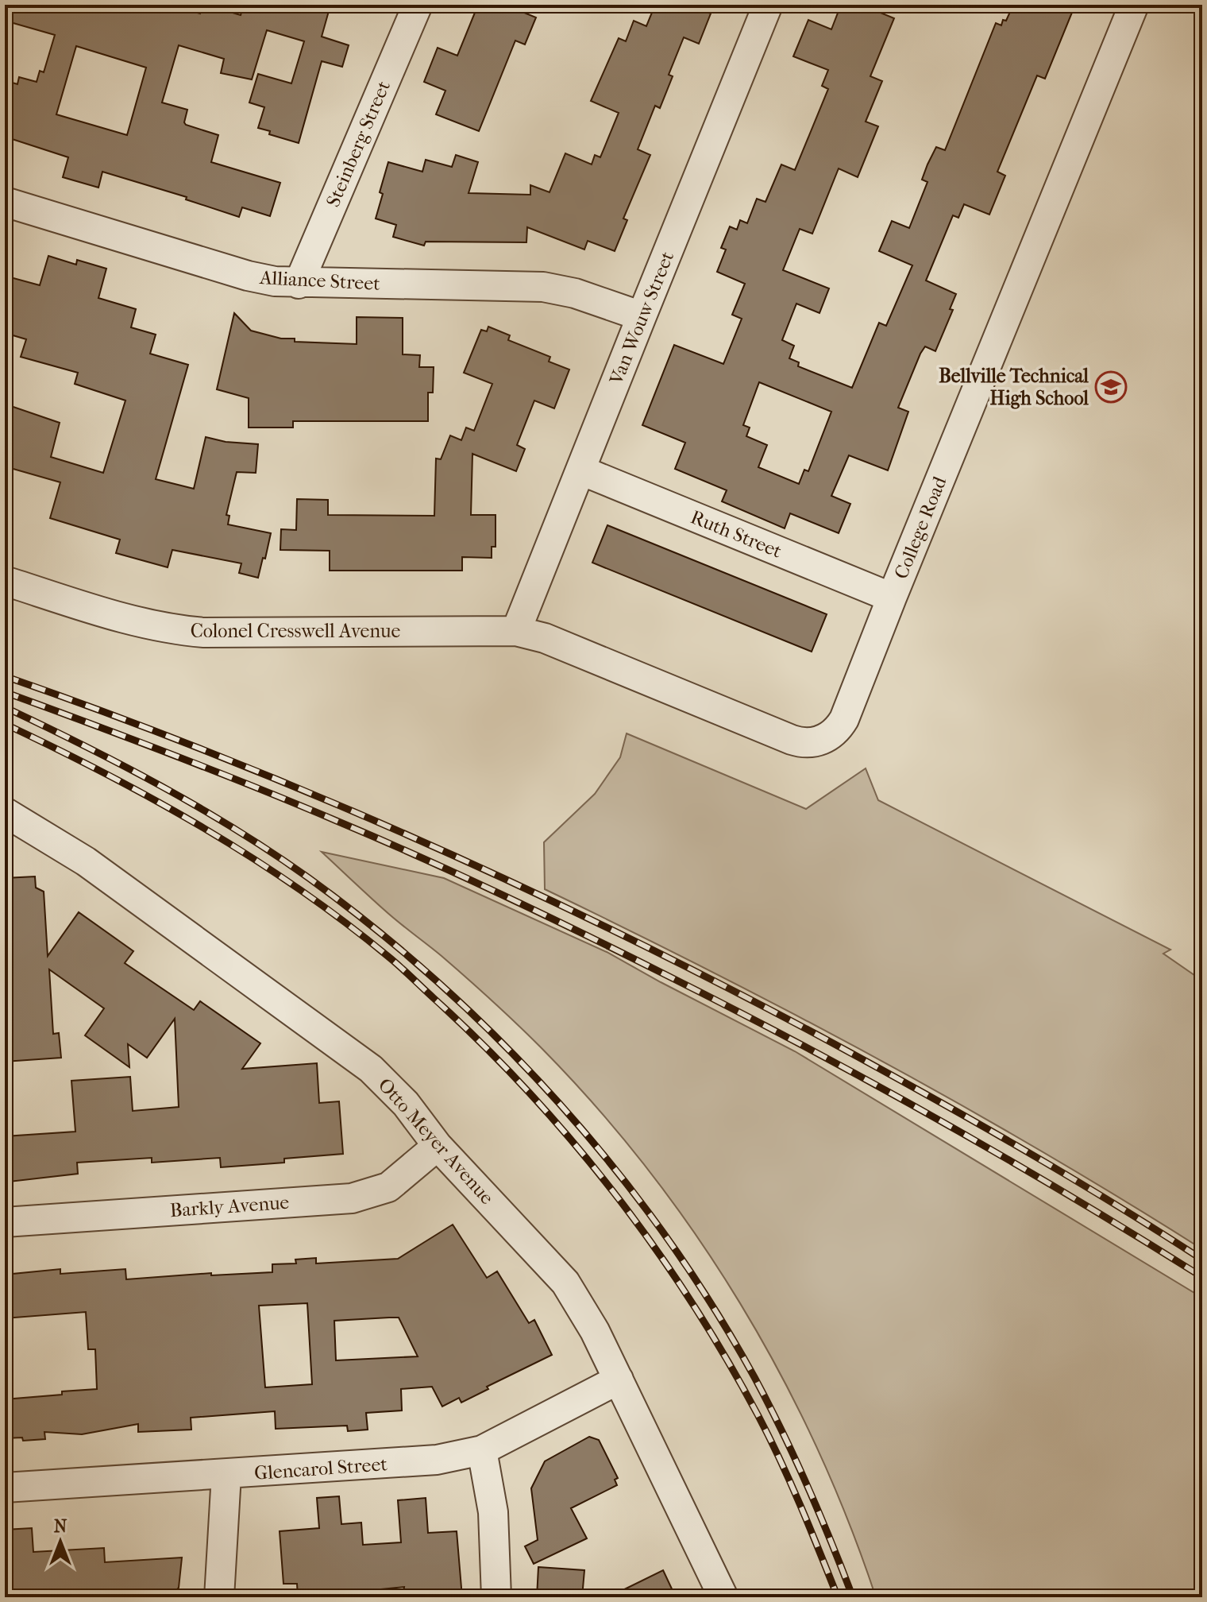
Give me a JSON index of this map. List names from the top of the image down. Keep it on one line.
{"streets":{"street":["Steinberg Street","Alliance Street","Van Wouw Street","College Road","Ruth Street","Colonel Cresswell Avenue","Otto Meyer Avenue","Barkly Avenue","Glencarol Street"]},"crossings":[["Steinberg Street","Alliance Street"],["Alliance Street","Van Wouw Street"],["Van Wouw Street","College Road"],["Van Wouw Street","Ruth Street"],["Van Wouw Street","Colonel Cresswell Avenue"],["College Road","Ruth Street"],["College Road","Colonel Cresswell Avenue"],["Otto Meyer Avenue","Barkly Avenue"],["Otto Meyer Avenue","Glencarol Street"]],"places":{"school or university":["Bellville Technical High School"]},"north":"top"}
